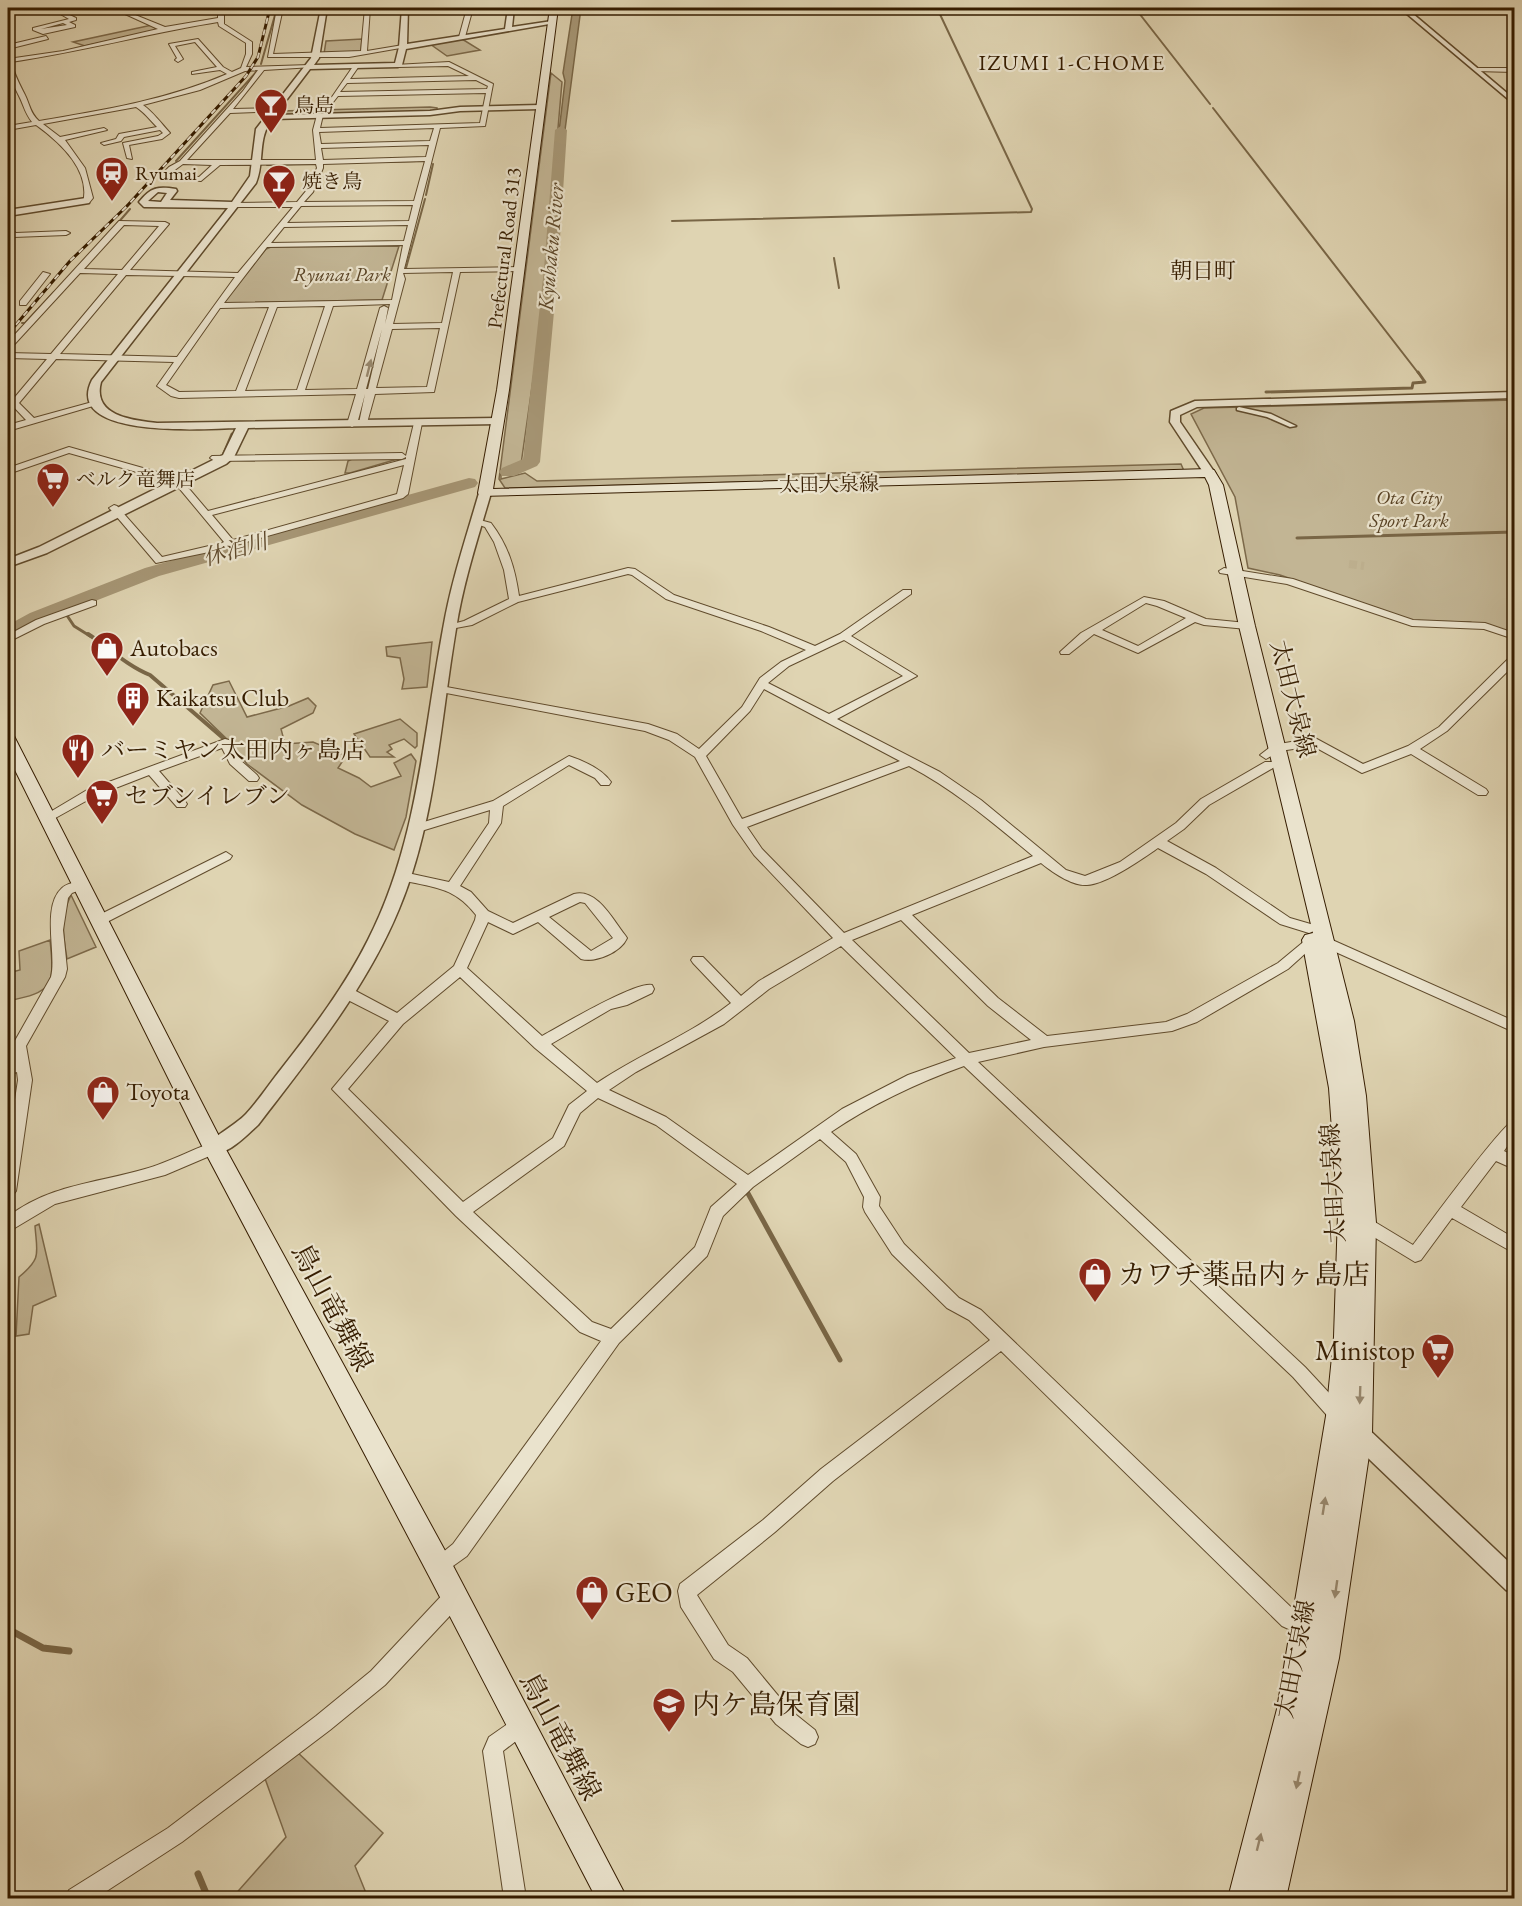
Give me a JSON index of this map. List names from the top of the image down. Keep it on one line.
{"streets":{"main road":["Prefectural Road 313","太田大泉線","鳥山竜舞線"]},"crossings":[["Prefectural Road 313","太田大泉線"]],"districts":["IZUMI 1-CHOME","朝日町"],"water":["Kyuhaku River","休泊川"],"parks":["Ryunai Park","Ota City Sport Park"],"places":{"bar":["鳥島","焼き鳥"],"station":["Ryumai"],"supermarket":["ベルク竜舞店","セブンイレブン","Ministop"],"shop":["Autobacs","Toyota","カワチ薬品内ヶ島店","GEO"],"building":["Kaikatsu Club"],"restaurant":["バーミヤン太田内ヶ島店"],"school or university":["内ケ島保育園"]}}
